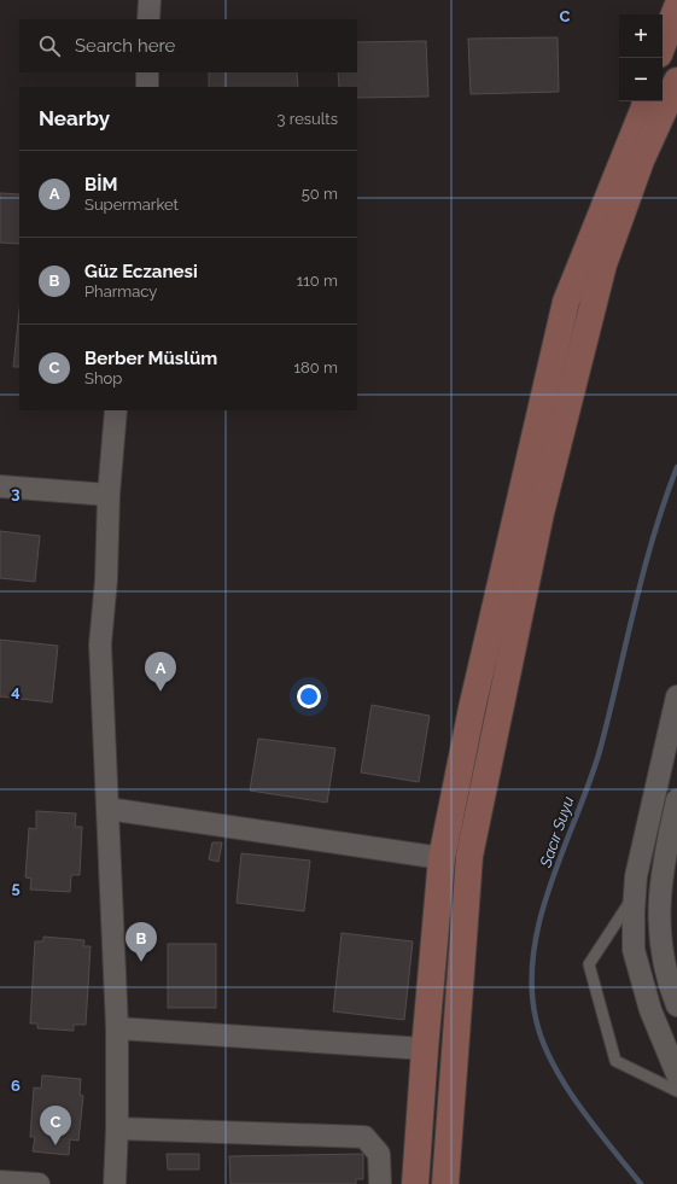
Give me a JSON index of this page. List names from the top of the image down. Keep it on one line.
{"water":["Sacır Suyu"],"page":{"map_buttons":["+","−"],"search":"Search here","heading":["Nearby","3 results"],"list":[{"mark":"A","name":"BİM","note":"Supermarket","value":"50 m"},{"mark":"B","name":"Güz Eczanesi","note":"Pharmacy","value":"110 m"},{"mark":"C","name":"Berber Müslüm","note":"Shop","value":"180 m"}],"pins":["A","B","C"]},"grid":{"columns":["C"],"rows":["3","4","5","6"]}}
